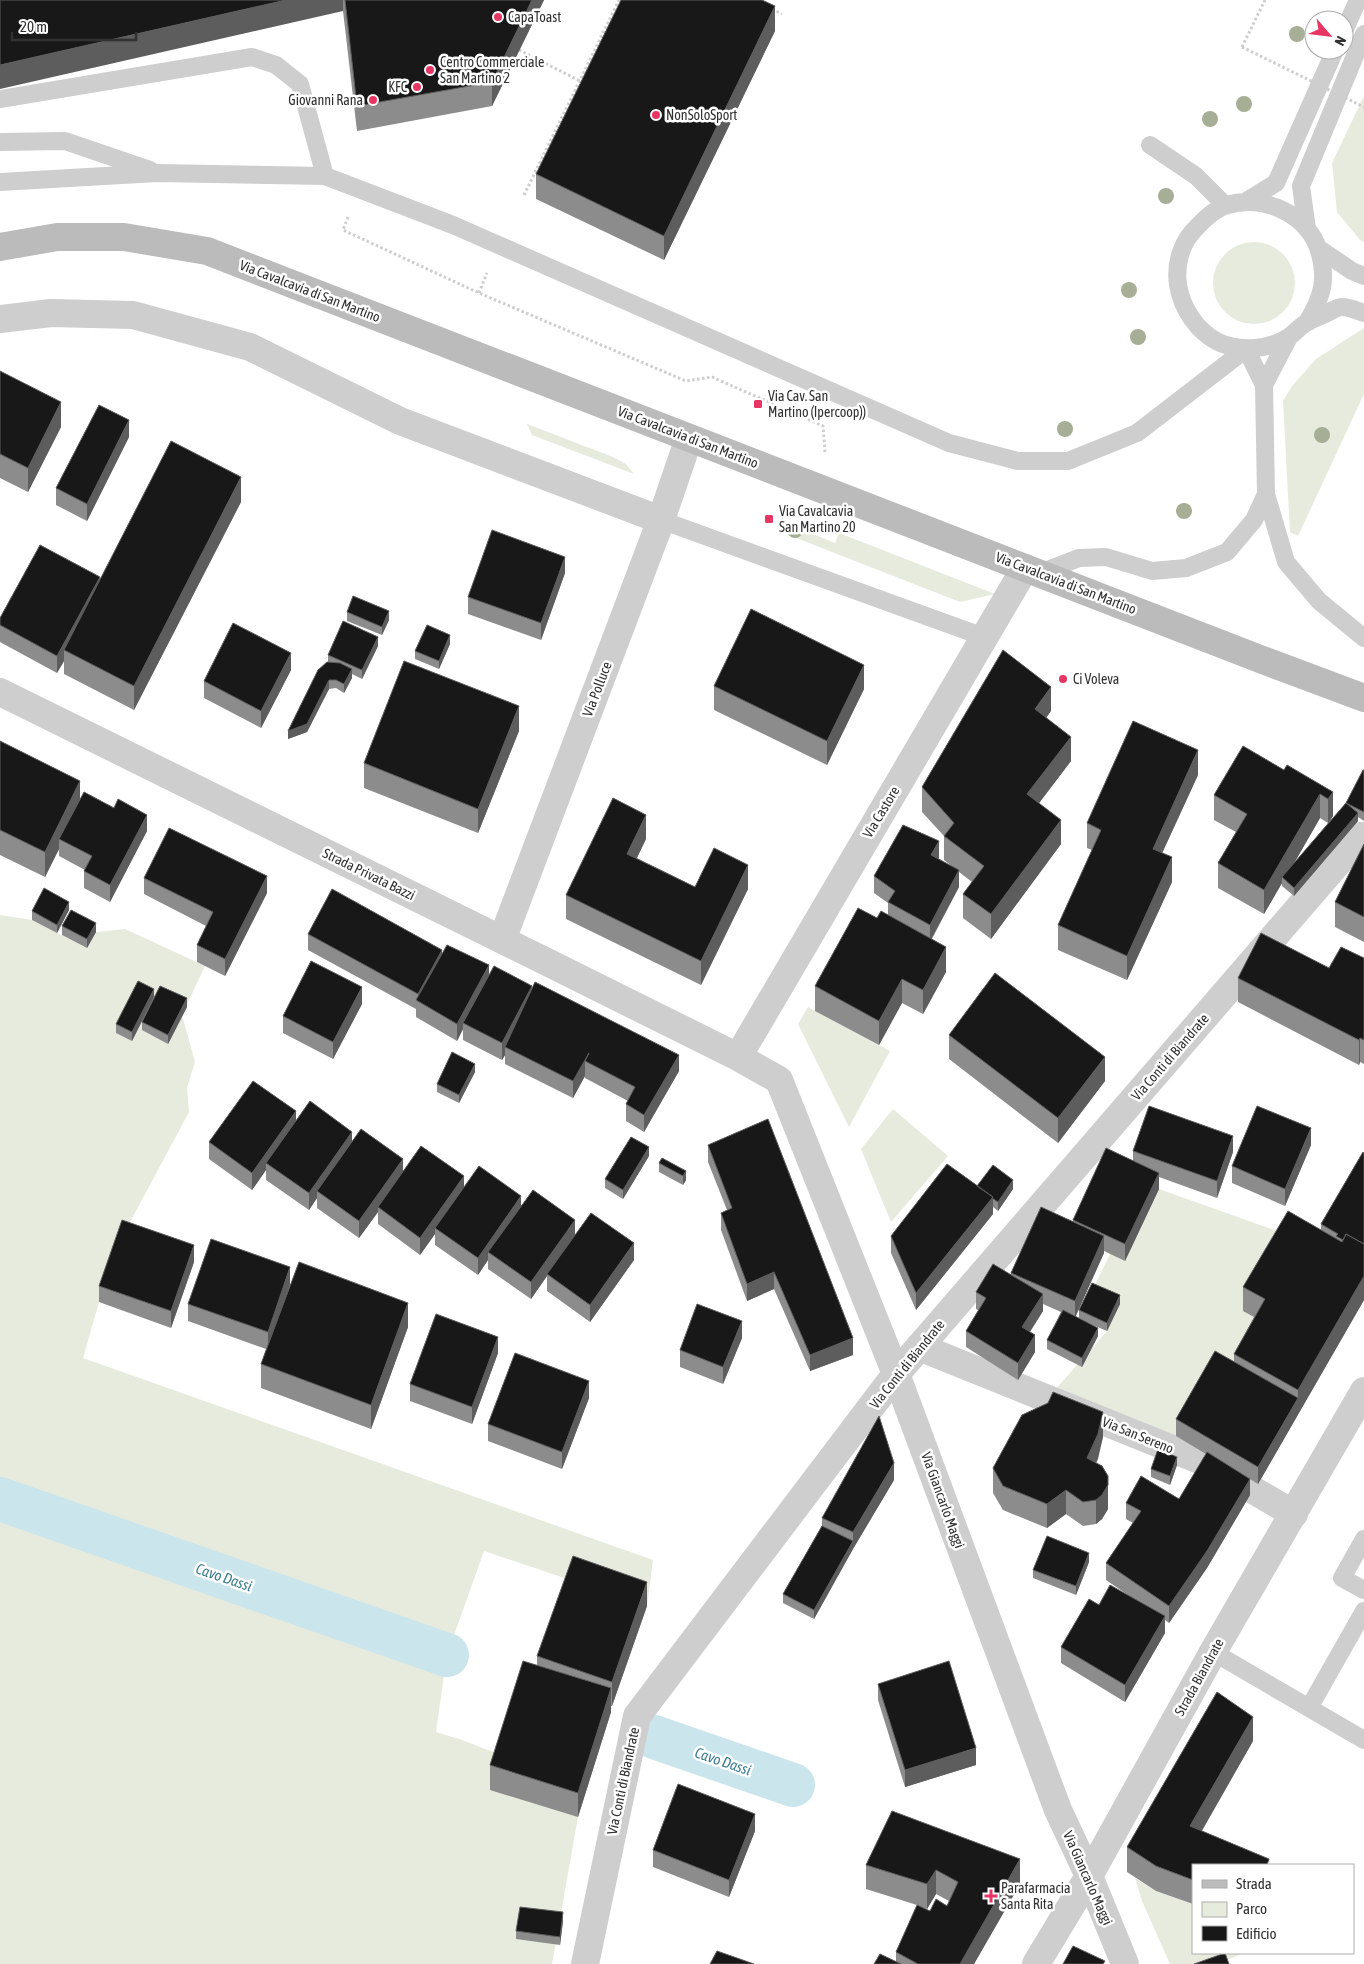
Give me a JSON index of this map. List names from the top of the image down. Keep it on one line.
{"streets":{"main road":["Via Cavalcavia di San Martino"],"street":["Via Polluce","Via Castore","Strada Privata Bazzi","Via Conti di Biandrate","Via San Sereno","Via Giancarlo Maggi","Strada Biandrate"]},"crossings":[["Via Cavalcavia di San Martino","Via Polluce"],["Via Cavalcavia di San Martino","Via Castore"],["Via Polluce","Strada Privata Bazzi"],["Via Castore","Strada Privata Bazzi"],["Via Castore","Via Giancarlo Maggi"],["Strada Privata Bazzi","Via Giancarlo Maggi"],["Via Conti di Biandrate","Via San Sereno"],["Via Conti di Biandrate","Via Giancarlo Maggi"],["Via San Sereno","Strada Biandrate"],["Via Giancarlo Maggi","Strada Biandrate"]],"water":["Cavo Dassi"],"places":{"other":["CapaToast","Centro Commerciale San Martino 2","KFC","Giovanni Rana","NonSoloSport","Ci Voleva"],"transit":["Via Cav. San Martino (Ipercoop))","Via Cavalcavia San Martino 20"],"health":["Parafarmacia Santa Rita"]},"legend":["Strada","Parco","Edificio"],"scale_bar":"20 m","north":"bottom right"}
